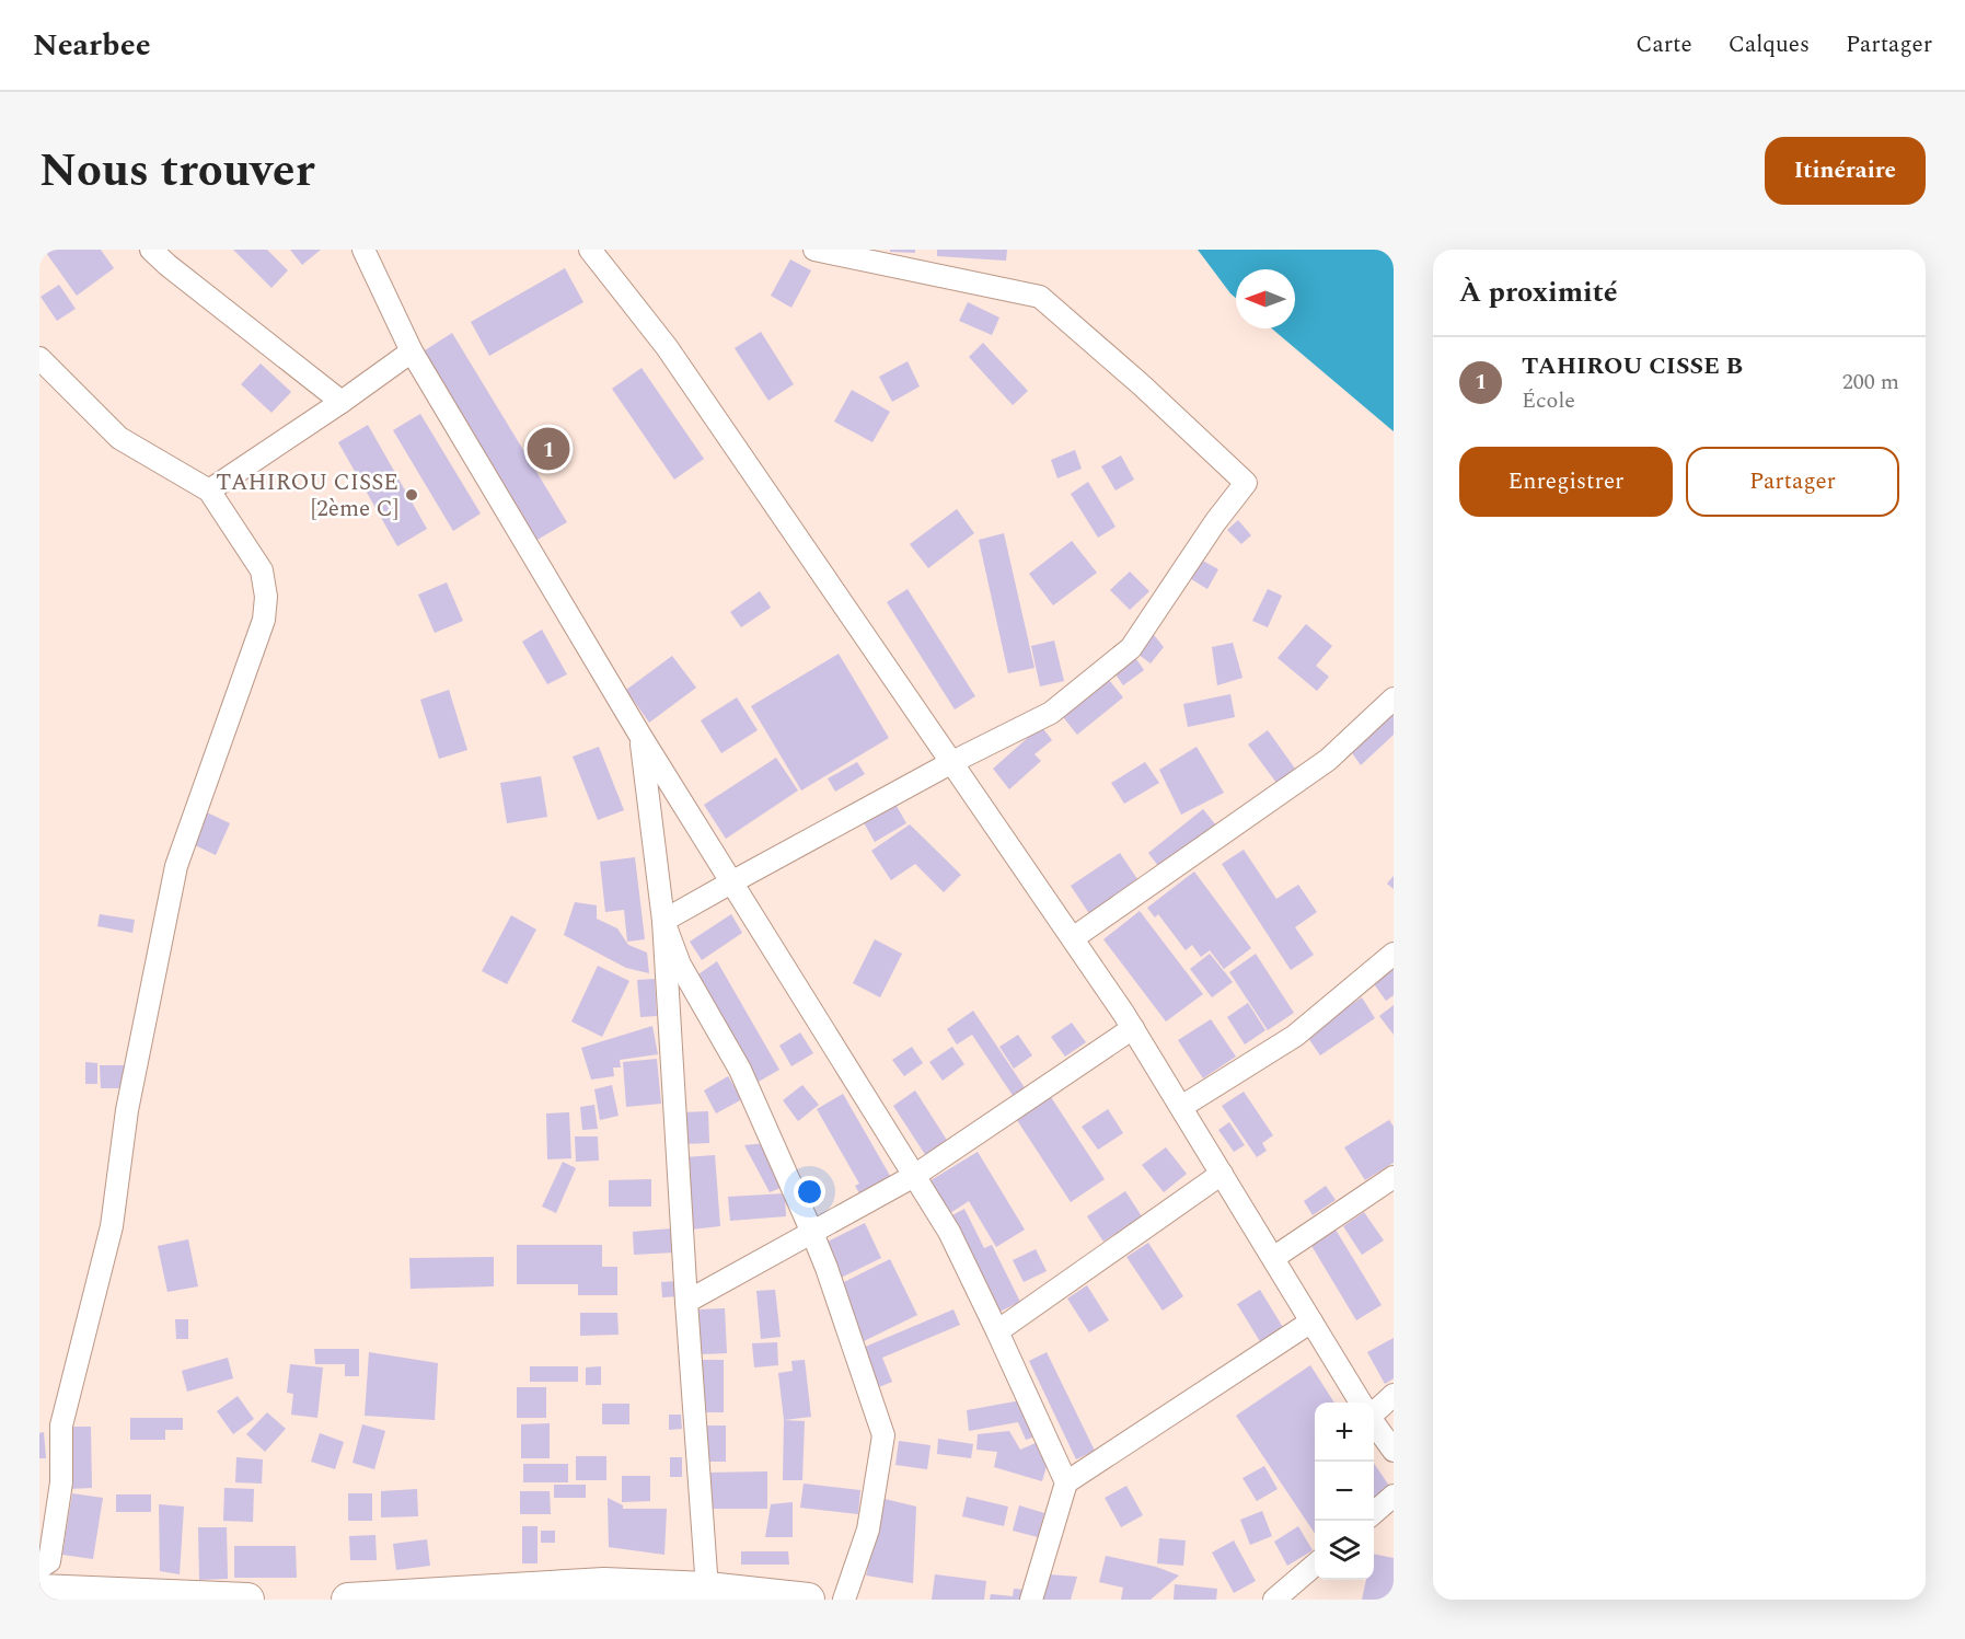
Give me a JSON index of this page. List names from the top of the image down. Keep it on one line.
{"places":["TAHIROU CISSE [2ème C]"],"north":"left","page":{"header":"Nearbee","nav":["Carte","Calques","Partager"],"title":"Nous trouver","buttons":["Itinéraire",["Enregistrer","Partager"]],"heading":"À proximité","list":[{"mark":"1","name":"TAHIROU CISSE B","note":"École","value":"200 m"}],"pins":"1","map_buttons":["+","−"]}}
